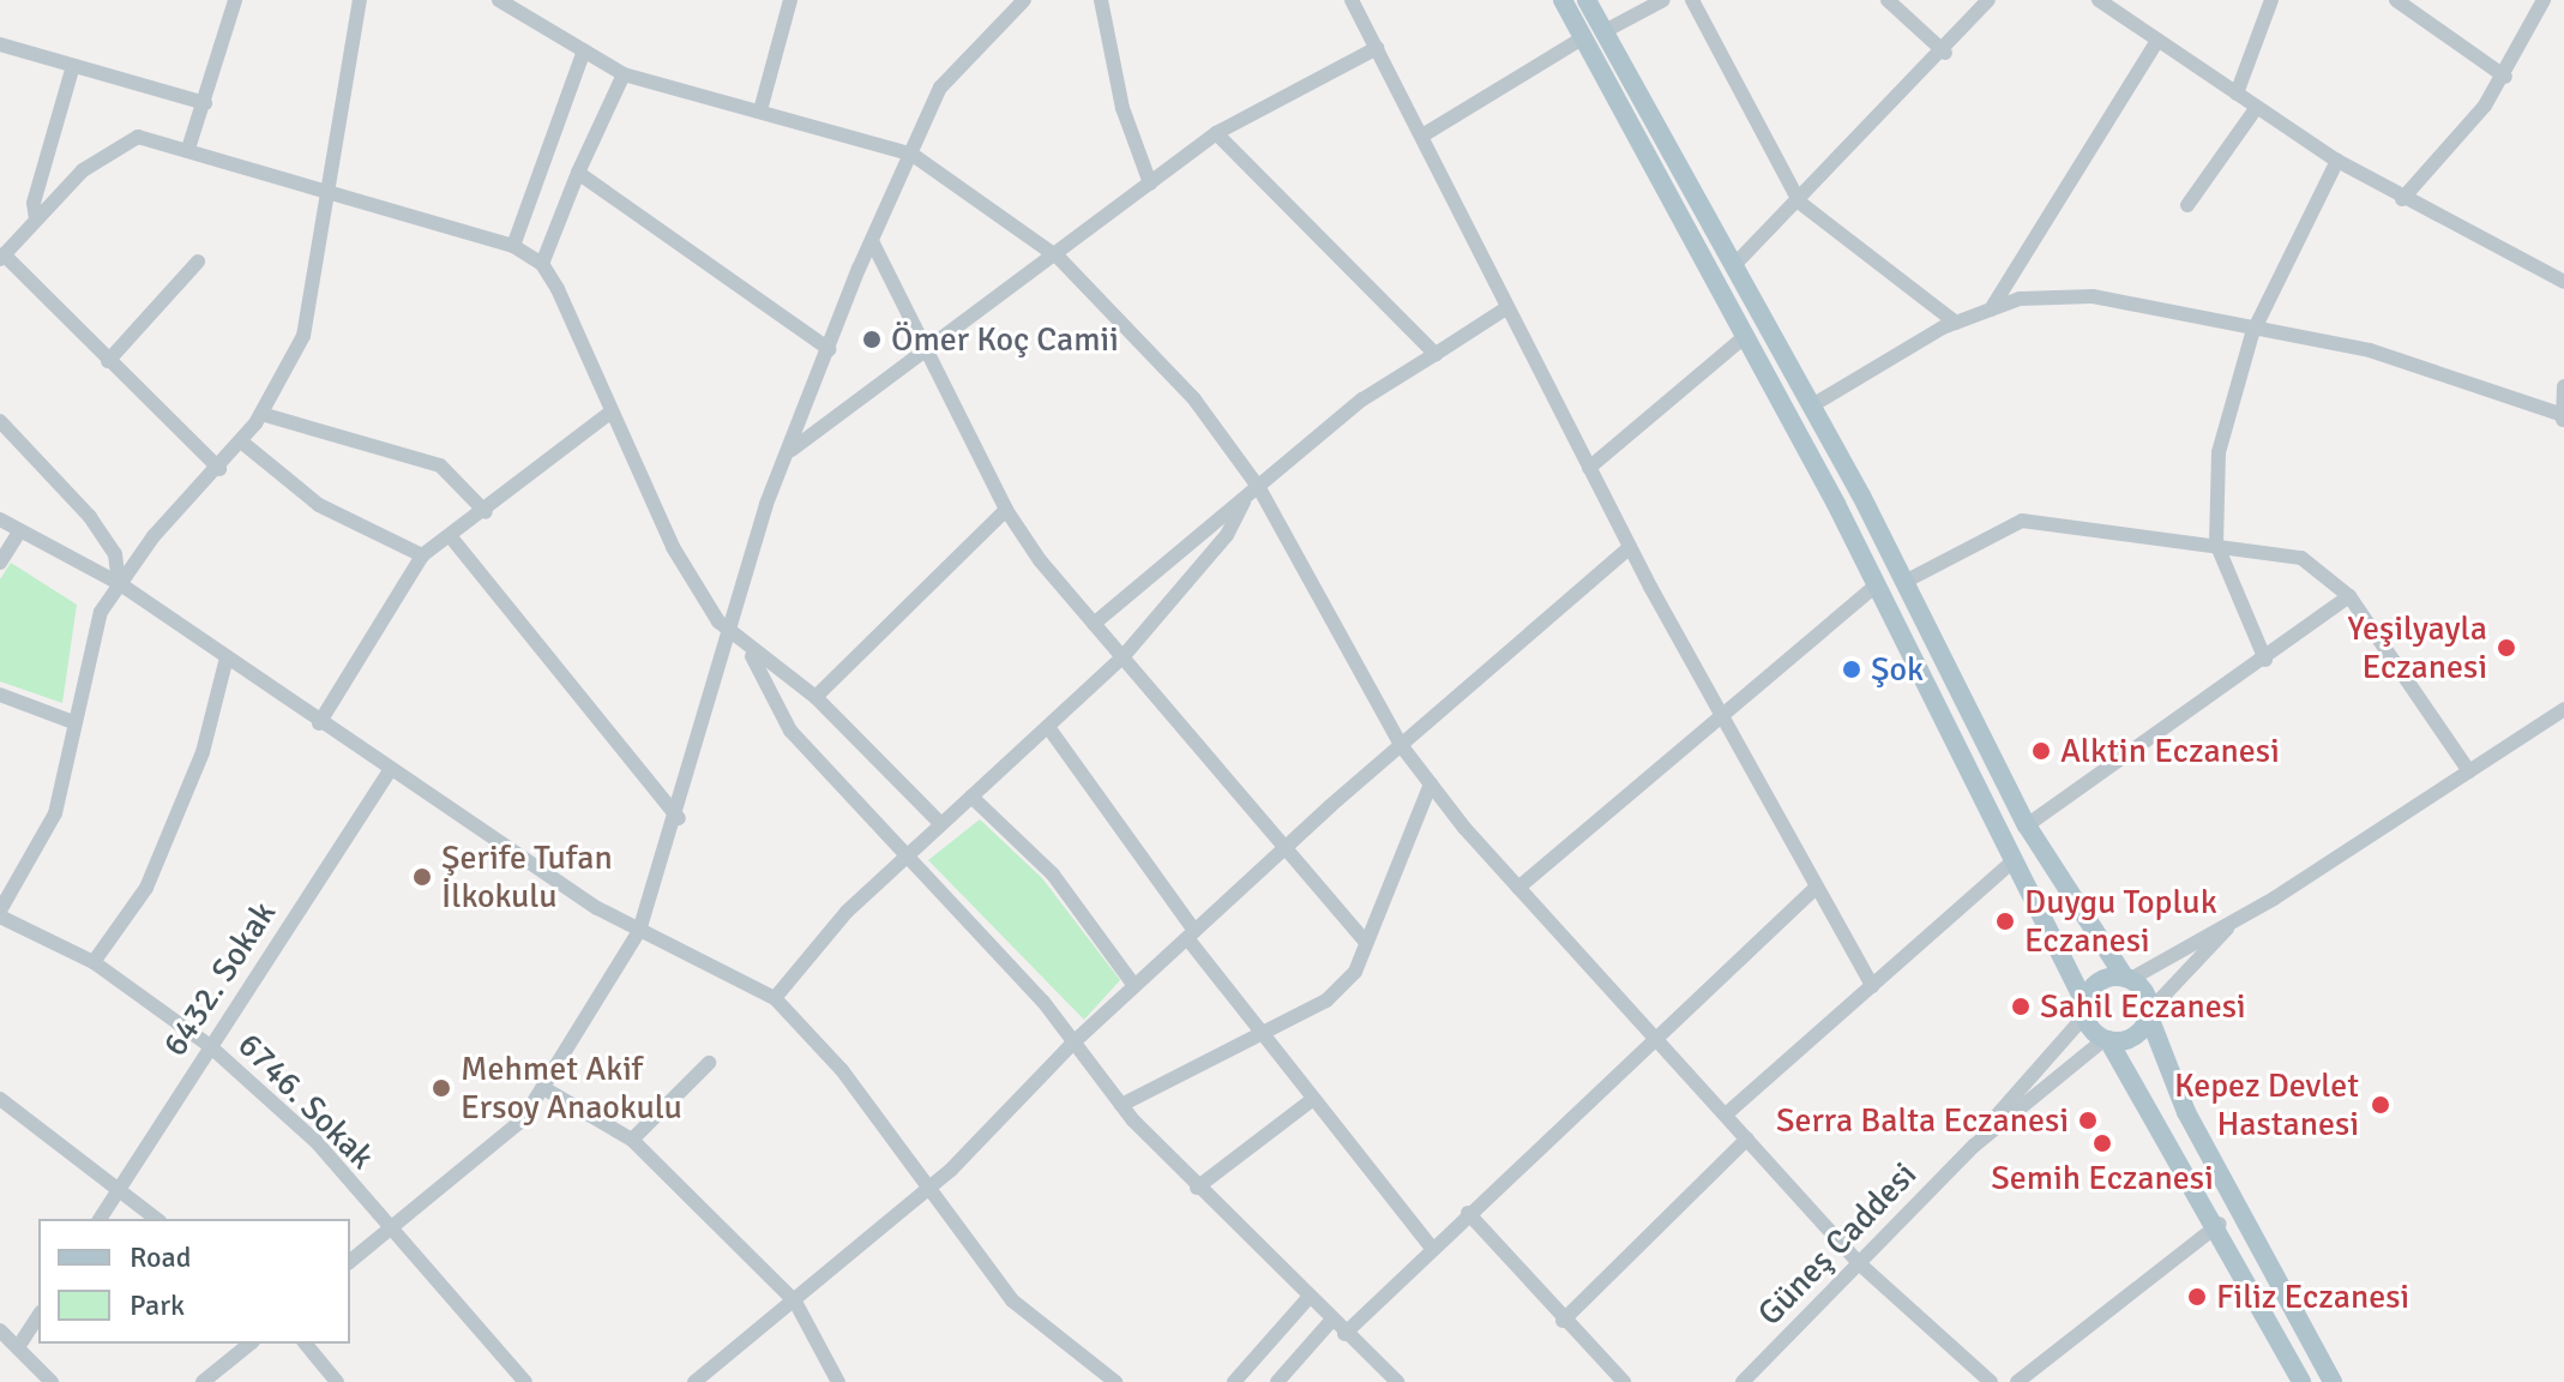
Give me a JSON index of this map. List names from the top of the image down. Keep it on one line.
{"streets":{"street":["6432. Sokak","6746. Sokak","Güneş Caddesi"]},"crossings":[["6432. Sokak","6746. Sokak"]],"places":["Ömer Koç Camii","Yeşilyayla Eczanesi","Şok","Alktin Eczanesi","Şerife Tufan İlkokulu","Duygu Topluk Eczanesi","Sahil Eczanesi","Mehmet Akif Ersoy Anaokulu","Kepez Devlet Hastanesi","Serra Balta Eczanesi","Semih Eczanesi","Filiz Eczanesi"],"legend":["Road","Park"]}
